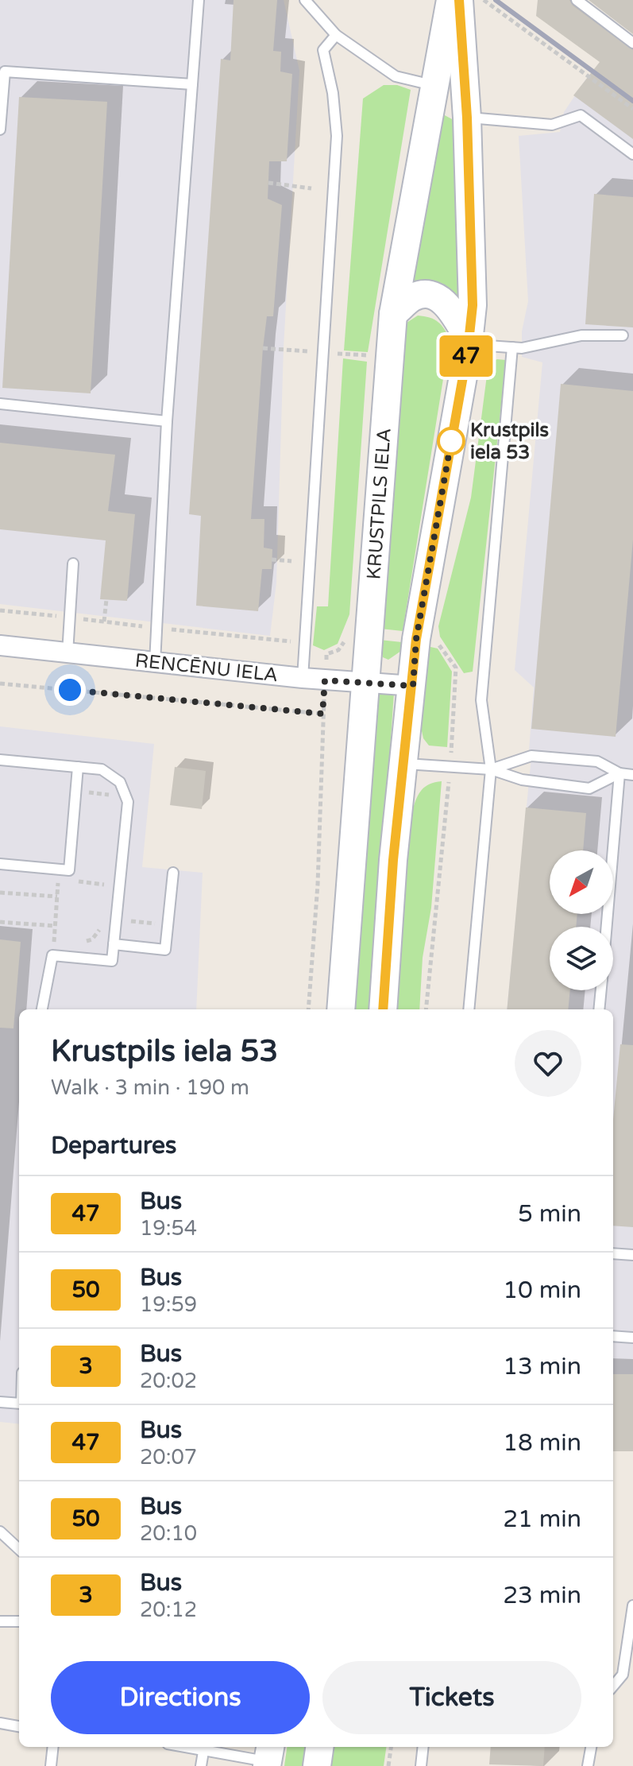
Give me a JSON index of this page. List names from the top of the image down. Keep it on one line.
{"streets":{"main road":["KRUSTPILS IELA"],"street":["RENCĒNU IELA"]},"crossings":[["KRUSTPILS IELA","RENCĒNU IELA"]],"places":["Krustpils iela 53"],"lines":["bus line 47"],"north":"bottom left","page":{"on_map":"47","heading":[["Krustpils iela 53","Walk · 3 min · 190 m"],"Departures"],"list":[{"mark":"47","name":"Bus","note":"19:54","value":"5 min"},{"mark":"50","name":"Bus","note":"19:59","value":"10 min"},{"mark":"3","name":"Bus","note":"20:02","value":"13 min"},{"mark":"47","name":"Bus","note":"20:07","value":"18 min"},{"mark":"50","name":"Bus","note":"20:10","value":"21 min"},{"mark":"3","name":"Bus","note":"20:12","value":"23 min"}],"buttons":["Directions","Tickets"]}}
